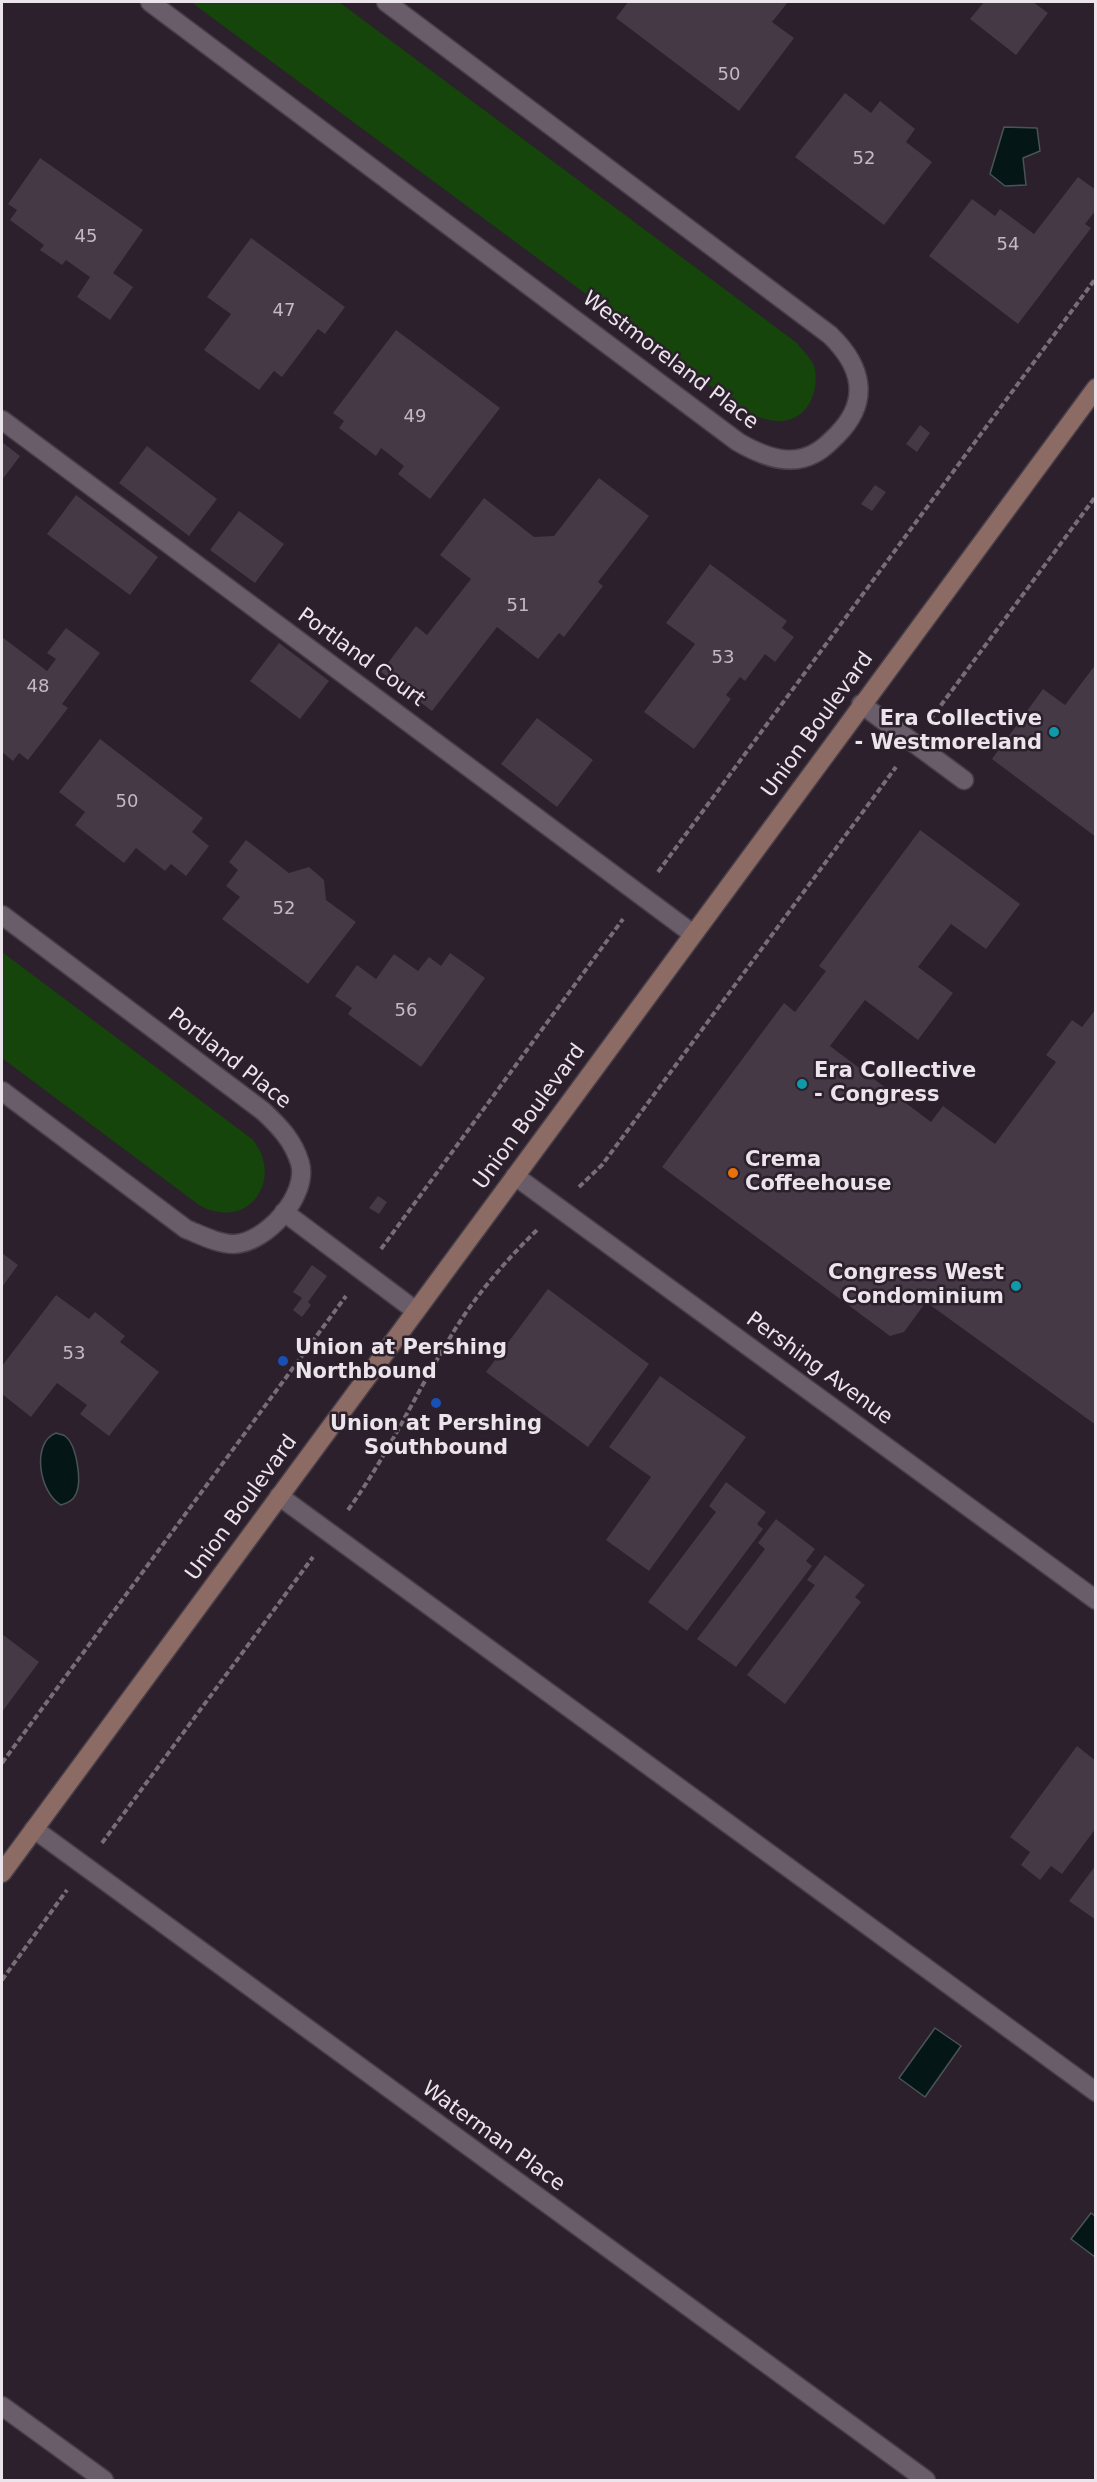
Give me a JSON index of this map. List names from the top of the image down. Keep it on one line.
{"streets":{"main road":["Union Boulevard"],"street":["Westmoreland Place","Portland Court","Portland Place","Pershing Avenue","Waterman Place"]},"crossings":[["Portland Court","Union Boulevard"],["Union Boulevard","Pershing Avenue"],["Union Boulevard","Waterman Place"]],"places":["Era Collective - Westmoreland","Era Collective - Congress","Crema Coffeehouse","Congress West Condominium","Union at Pershing Northbound","Union at Pershing Southbound"],"house_numbers":["50","52","45","54","47","49","51","53","48","50","52","56","53"]}
